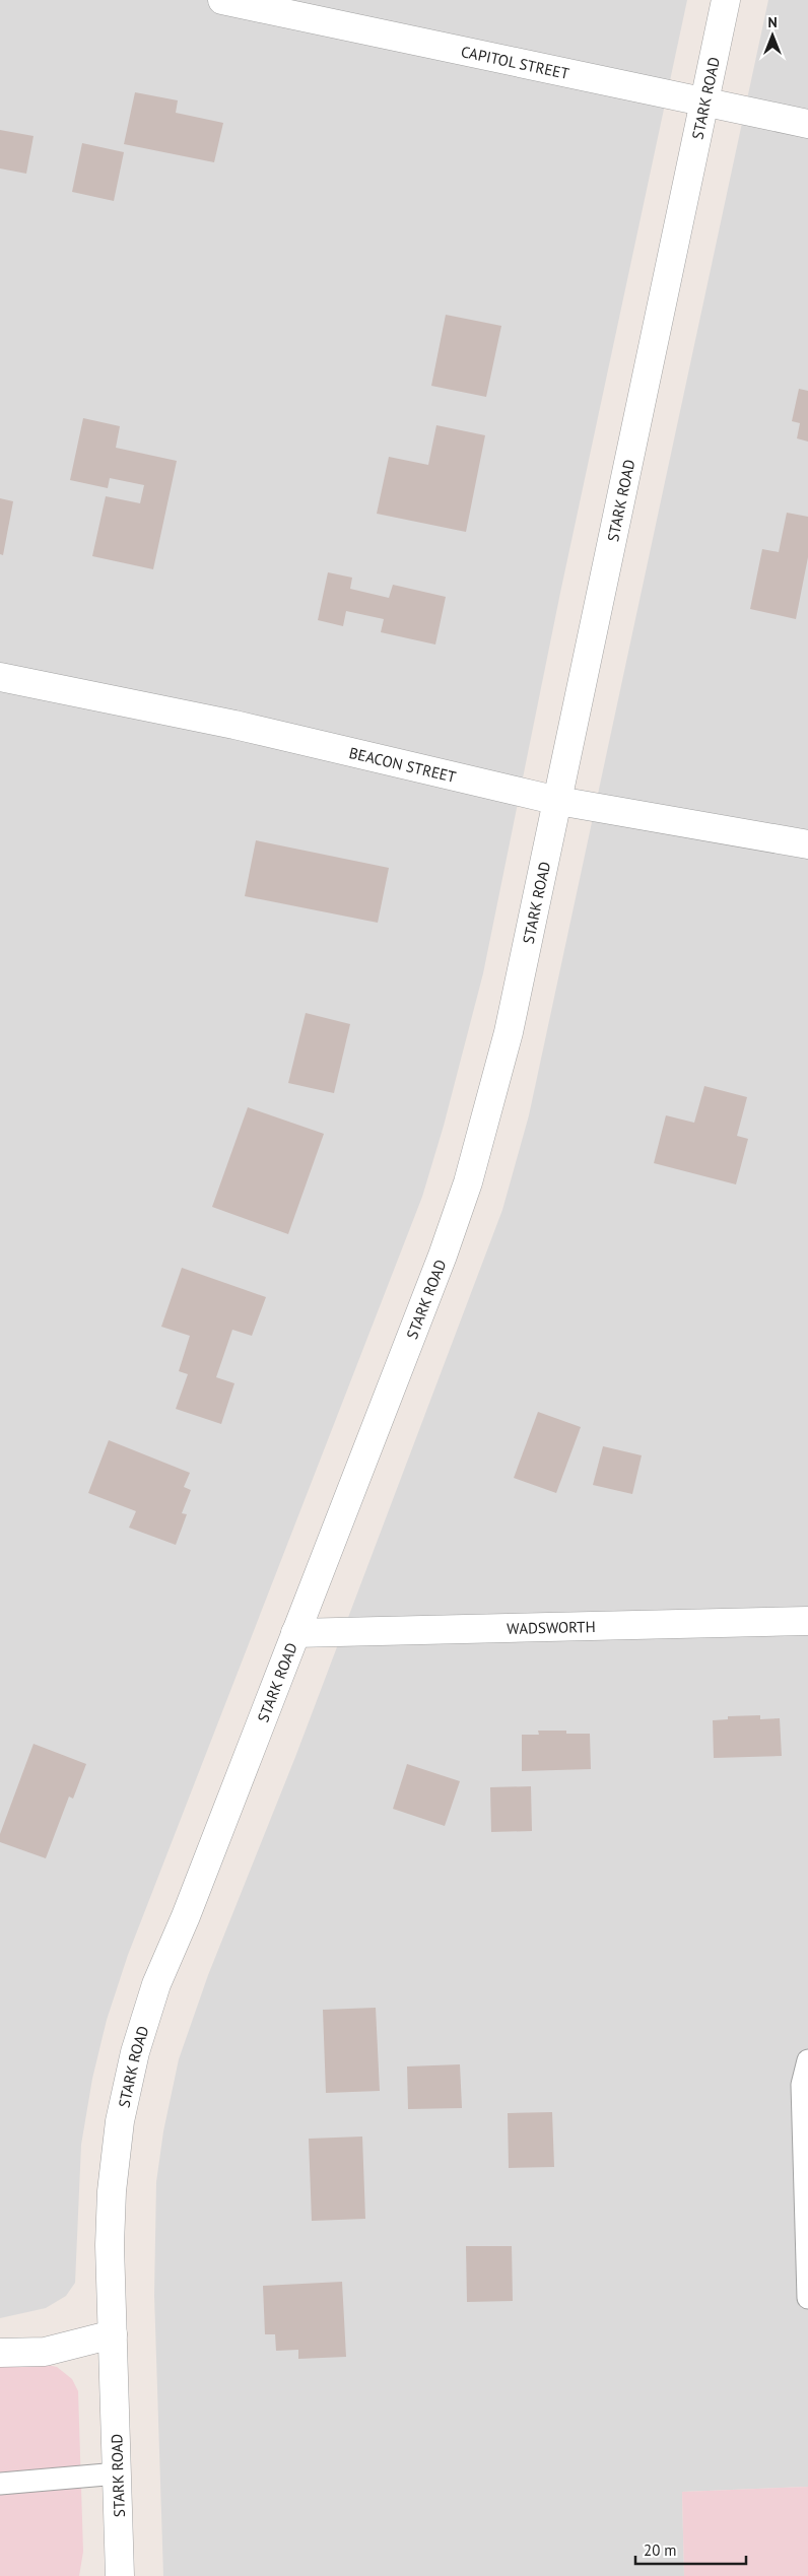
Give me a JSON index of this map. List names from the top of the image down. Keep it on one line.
{"streets":{"street":["CAPITOL STREET","STARK ROAD","BEACON STREET","WADSWORTH"]},"crossings":[["CAPITOL STREET","STARK ROAD"],["STARK ROAD","BEACON STREET"],["STARK ROAD","WADSWORTH"]],"scale_bar":"20 m","north":"top"}
